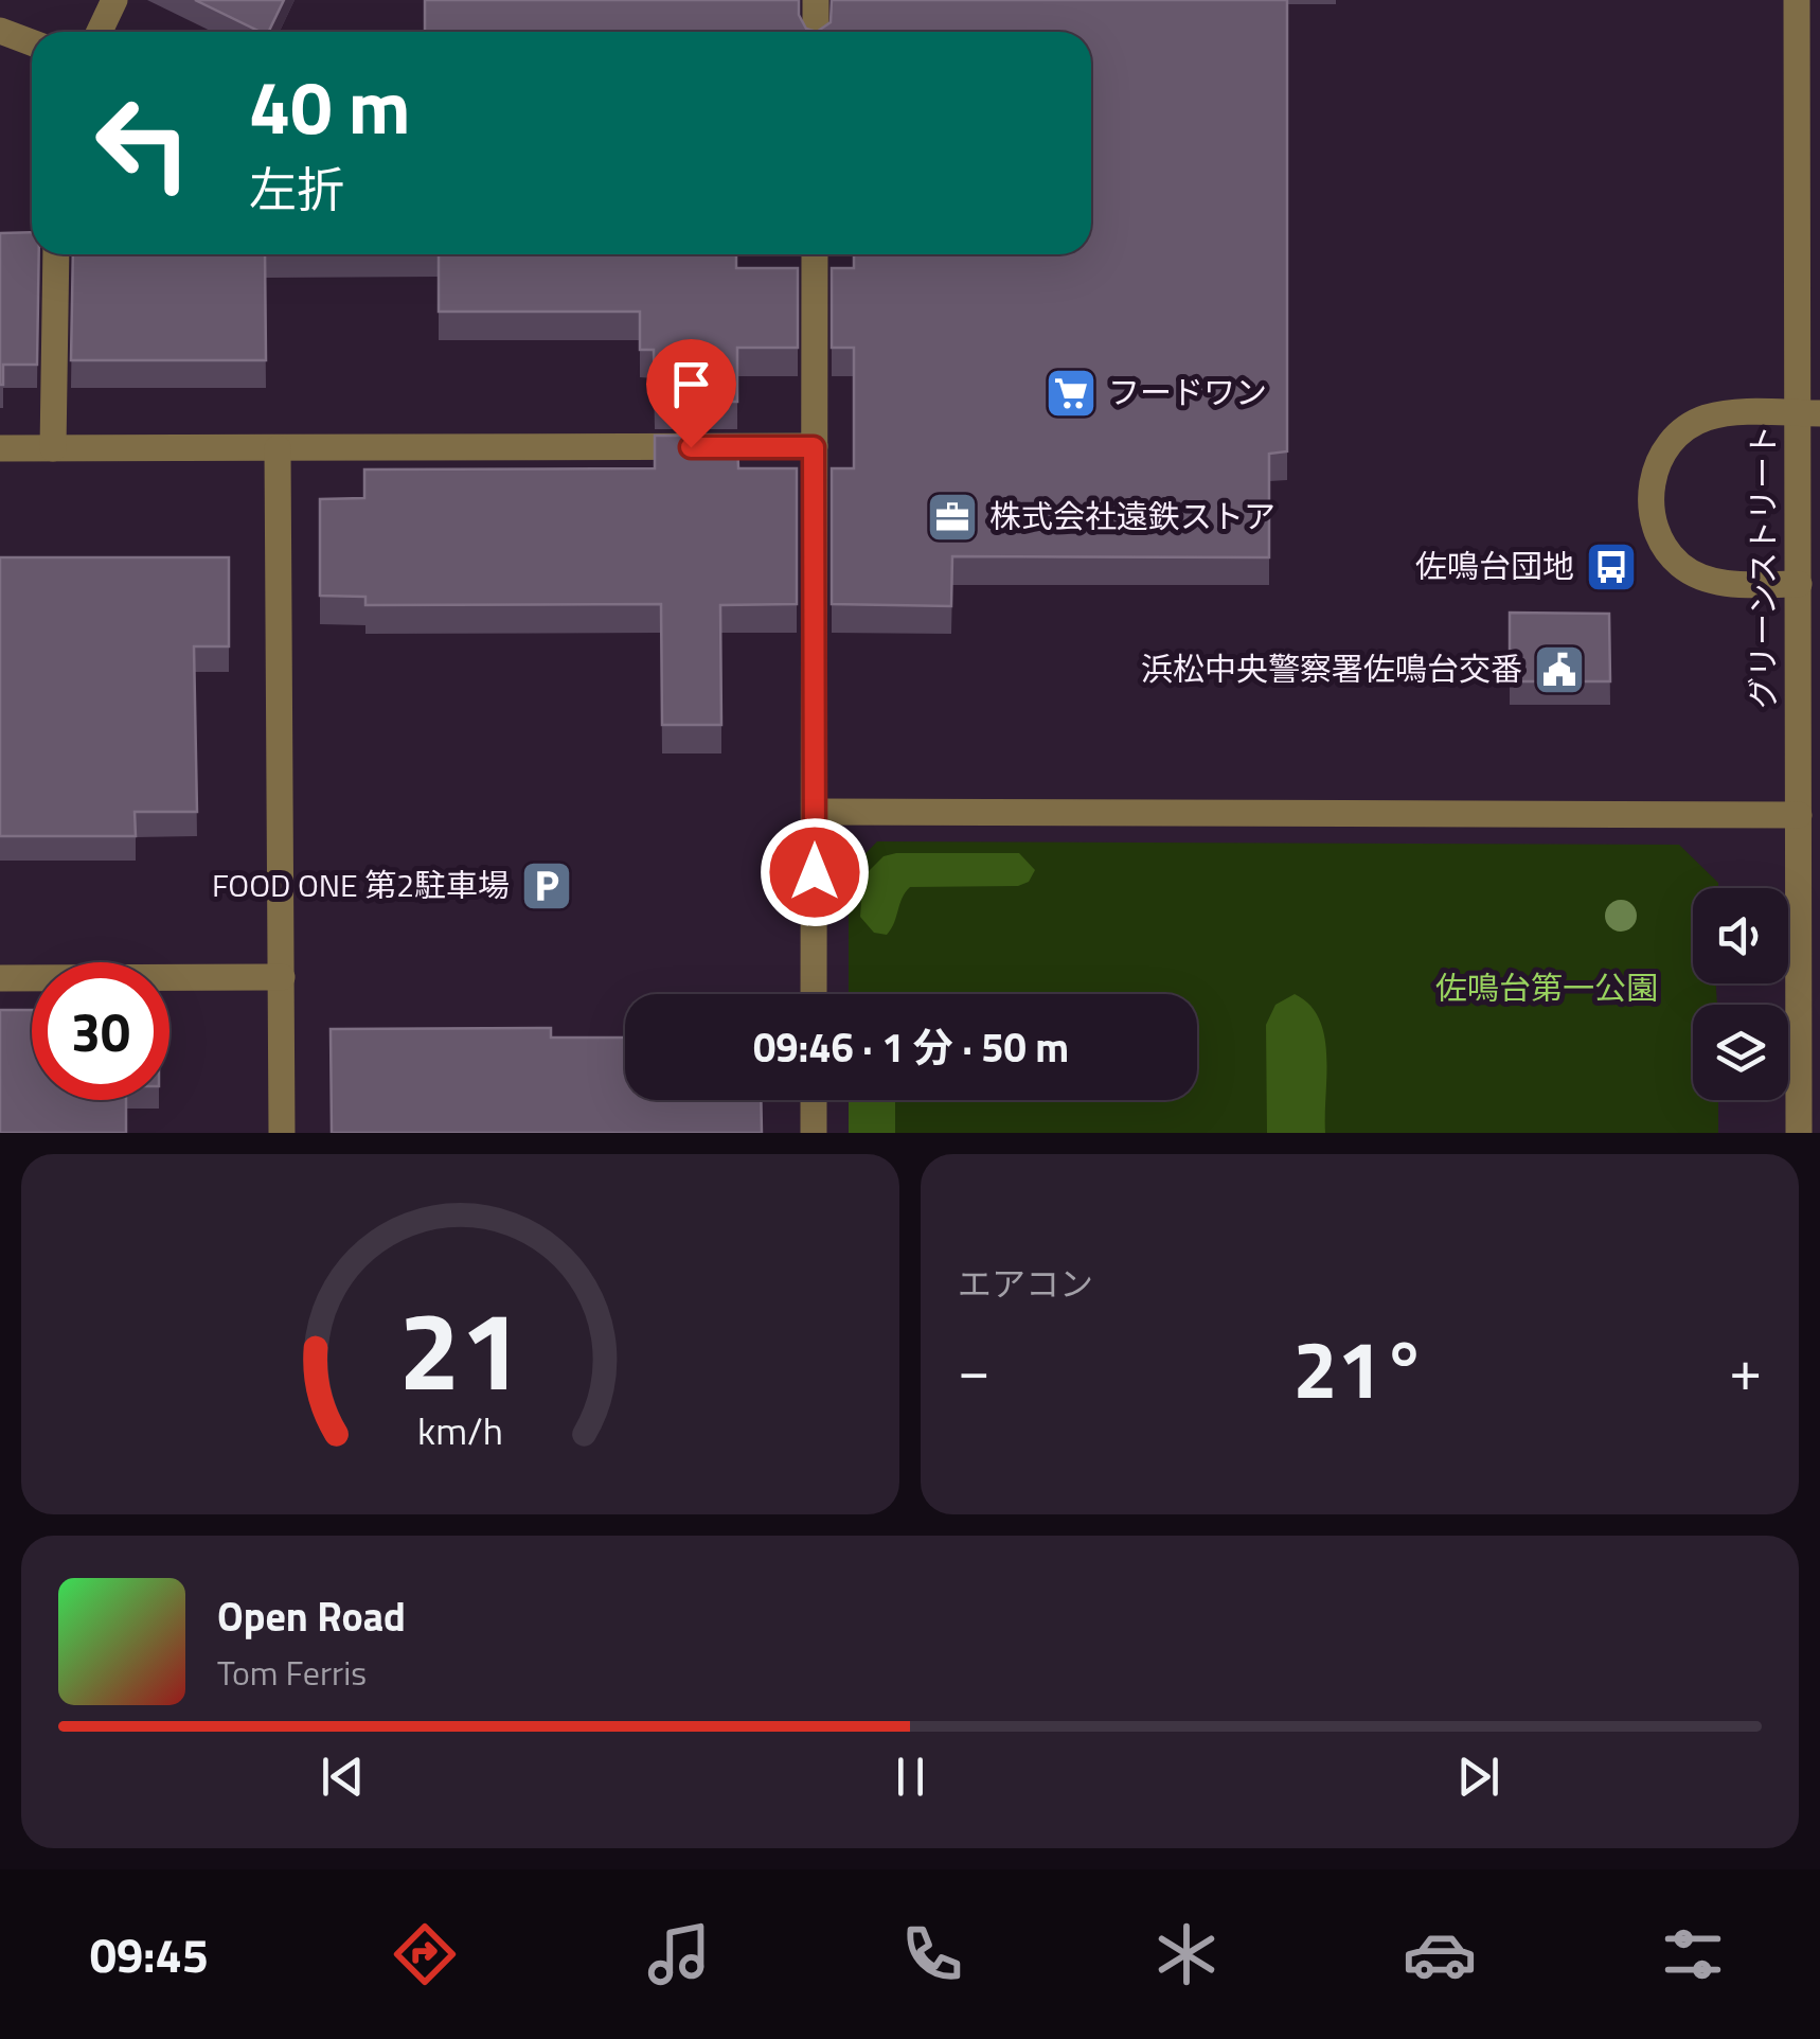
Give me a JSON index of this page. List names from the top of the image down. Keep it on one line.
{"streets":{"street":["グリーンストリート"]},"parks":["佐鳴台第一公園"],"places":{"supermarket":["フードワン"],"office":["株式会社遠鉄ストア"],"bus stop":["佐鳴台団地"],"public building":["浜松中央警察署佐鳴台交番"],"parking":["FOOD ONE 第2駐車場"]},"page":{"turn":["40 m","左折"],"limit":"30","trip":"09:46 · 1 分 · 50 m","tile":"エアコン","heat":["−","21°","+"],"song":["Open Road","Tom Ferris"],"tabs":"09:45","gauge":["21","km/h"]}}
